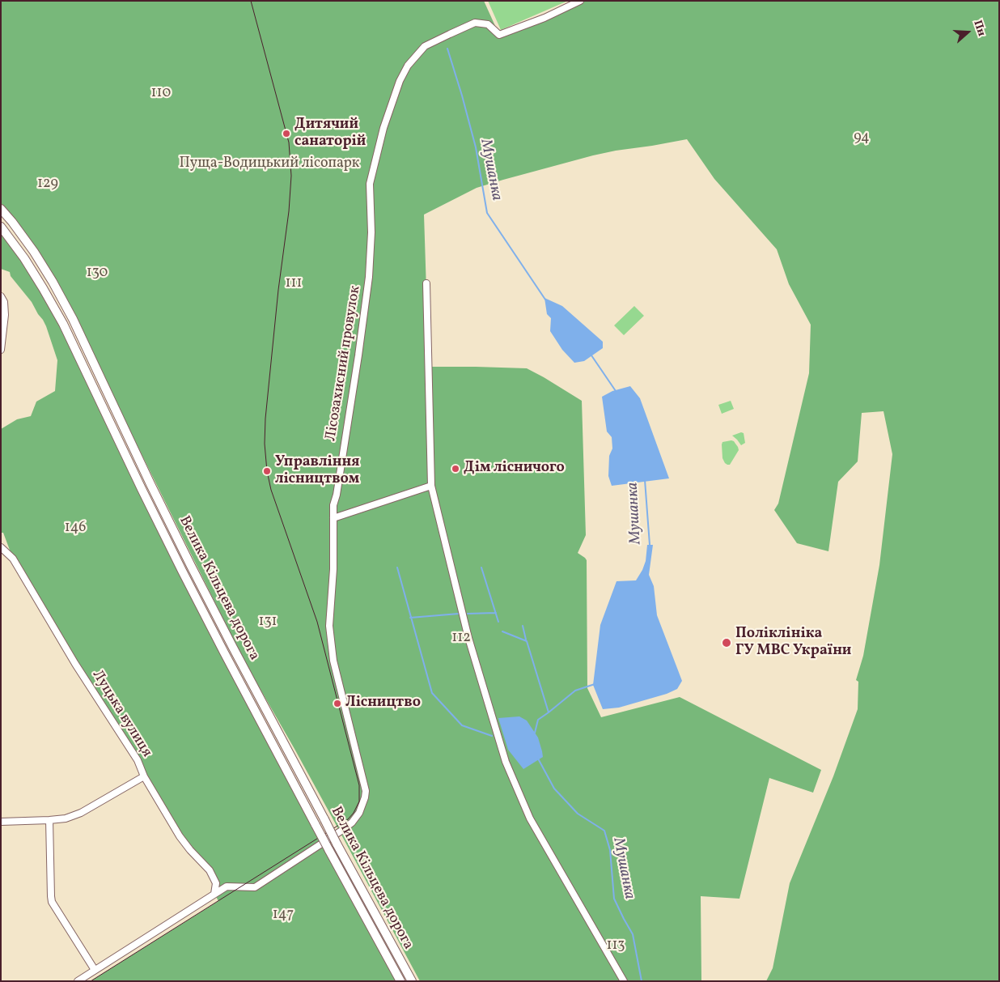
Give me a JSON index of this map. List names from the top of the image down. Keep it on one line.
{"streets":{"main road":["Велика Кільцева дорога"],"street":["Лісозахисний провулок","Луцька вулиця"]},"crossings":[["Лісозахисний провулок","Луцька вулиця"]],"water":["Мушанка"],"parks":["110","94","Пуща-Водицький лісопарк","129","130","111","146","131","112","147","113"],"places":["Дитячий санаторій","Дім лісничого","Управління лісництвом","Поліклініка ГУ МВС України","Лісництво"],"north":"right"}
